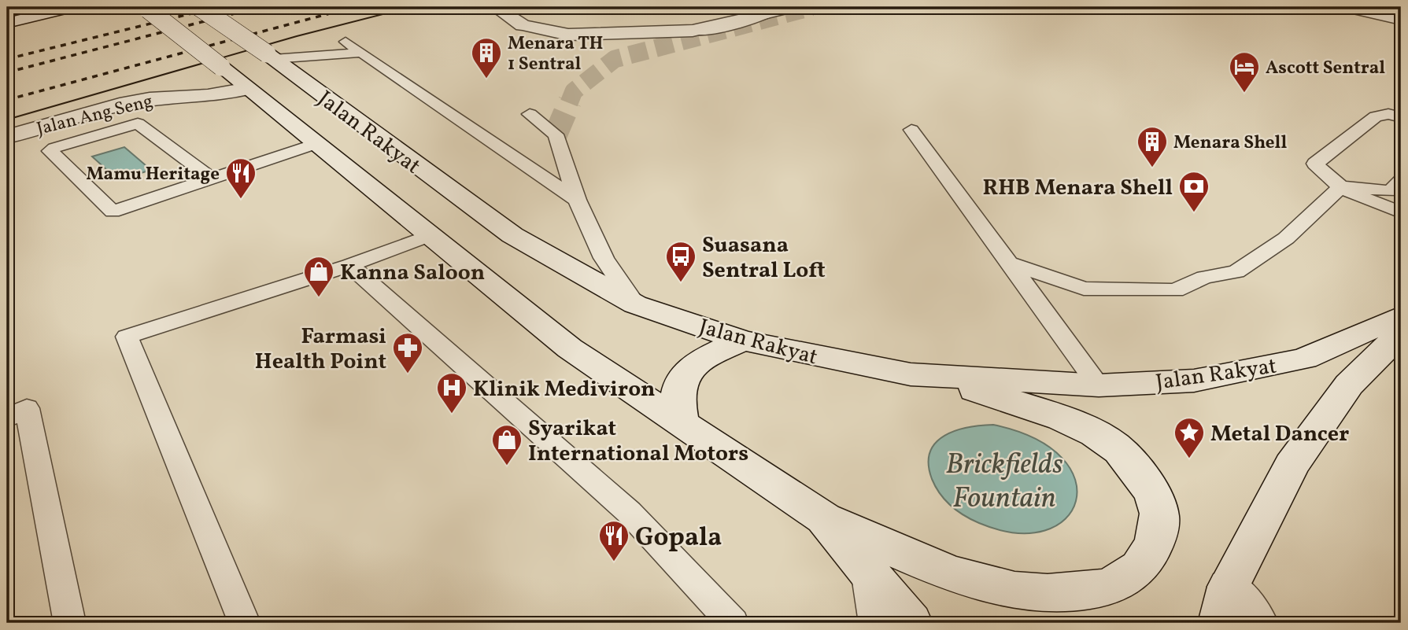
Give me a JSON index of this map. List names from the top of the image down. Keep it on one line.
{"streets":{"main road":["Jalan Ang Seng","Jalan Rakyat"]},"crossings":[["Jalan Ang Seng","Jalan Rakyat"]],"water":["Brickfields Fountain"],"places":{"building":["Menara TH 1 Sentral","Menara Shell"],"hotel":["Ascott Sentral"],"restaurant":["Mamu Heritage","Gopala"],"bank":["RHB Menara Shell"],"bus stop":["Suasana Sentral Loft"],"shop":["Kanna Saloon","Syarikat International Motors"],"pharmacy":["Farmasi Health Point"],"hospital":["Klinik Mediviron"],"place":["Metal Dancer"]}}
